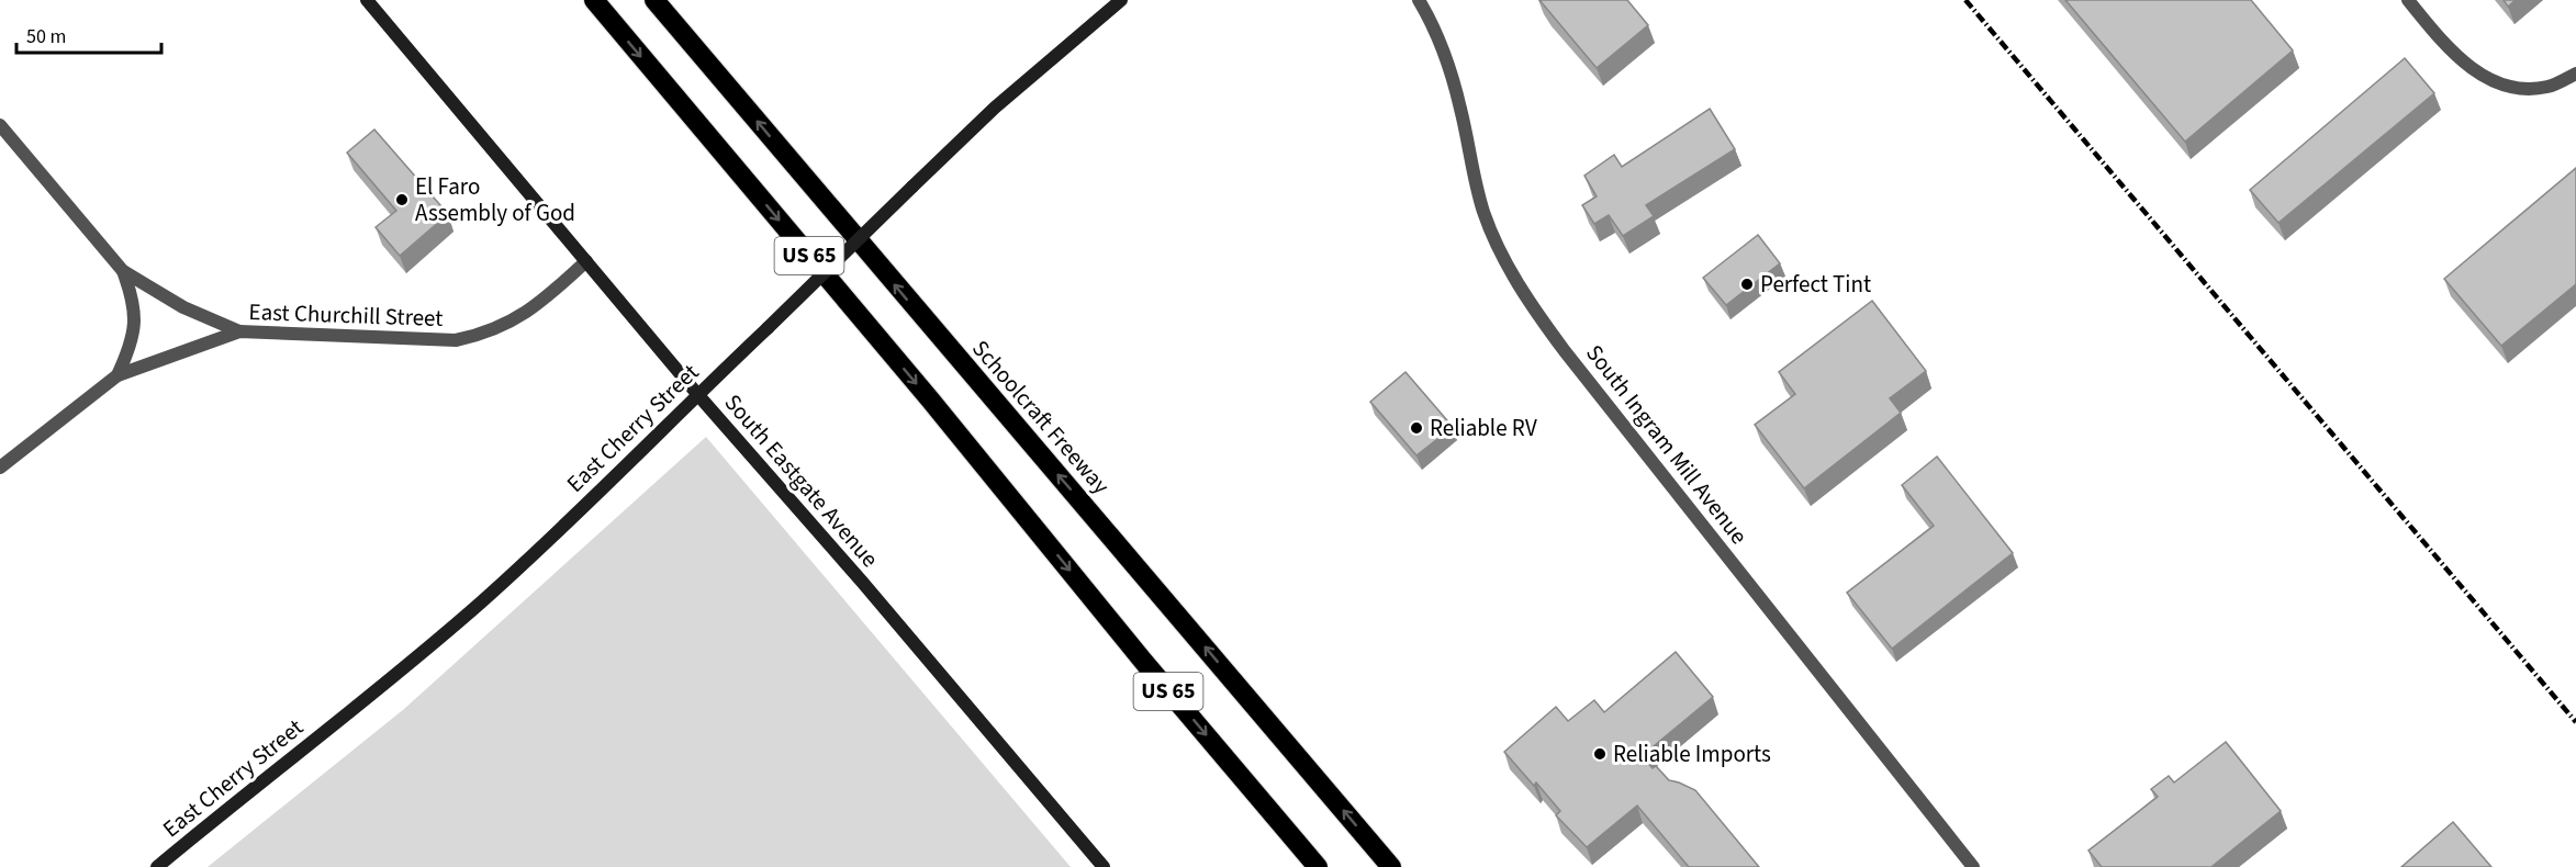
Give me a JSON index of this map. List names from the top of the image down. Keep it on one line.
{"streets":{"highway":["US 65","Schoolcraft Freeway"],"street":["East Churchill Street","East Cherry Street","South Ingram Mill Avenue","South Eastgate Avenue"]},"crossings":[["East Churchill Street","South Eastgate Avenue"],["East Cherry Street","South Eastgate Avenue"]],"places":["El Faro Assembly of God","Perfect Tint","Reliable RV","Reliable Imports"],"scale_bar":"50 m"}
